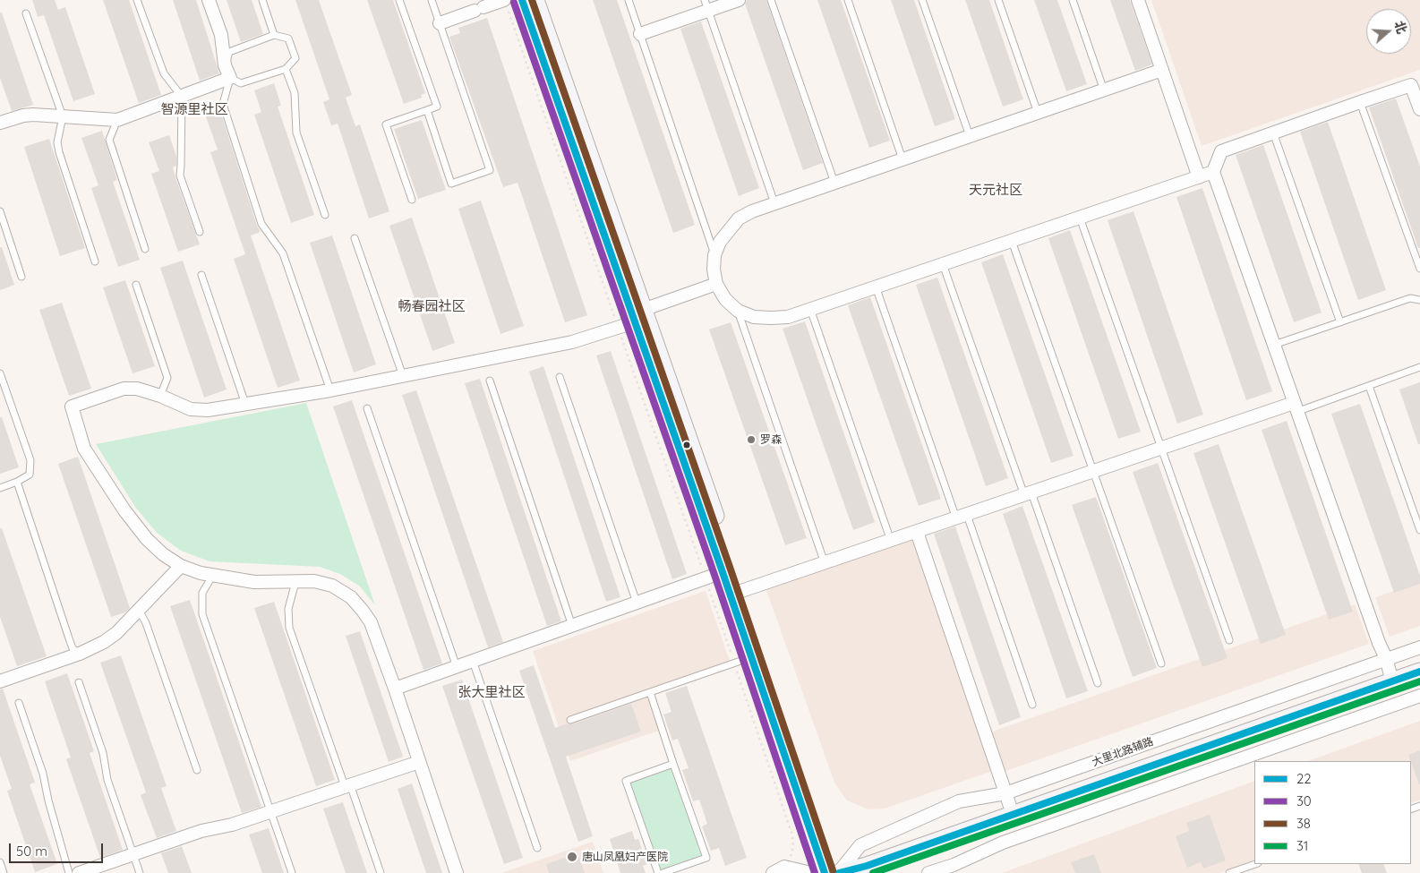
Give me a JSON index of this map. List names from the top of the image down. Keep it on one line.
{"streets":{"street":["大里北路辅路"]},"districts":["智源里社区","天元社区","畅春园社区","张大里社区"],"places":["罗森","唐山凤凰妇产医院"],"lines":["transit line 22","transit line 38","transit line 30","transit line 31"],"legend":["22","30","38","31"],"scale_bar":"50 m","north":"right"}
